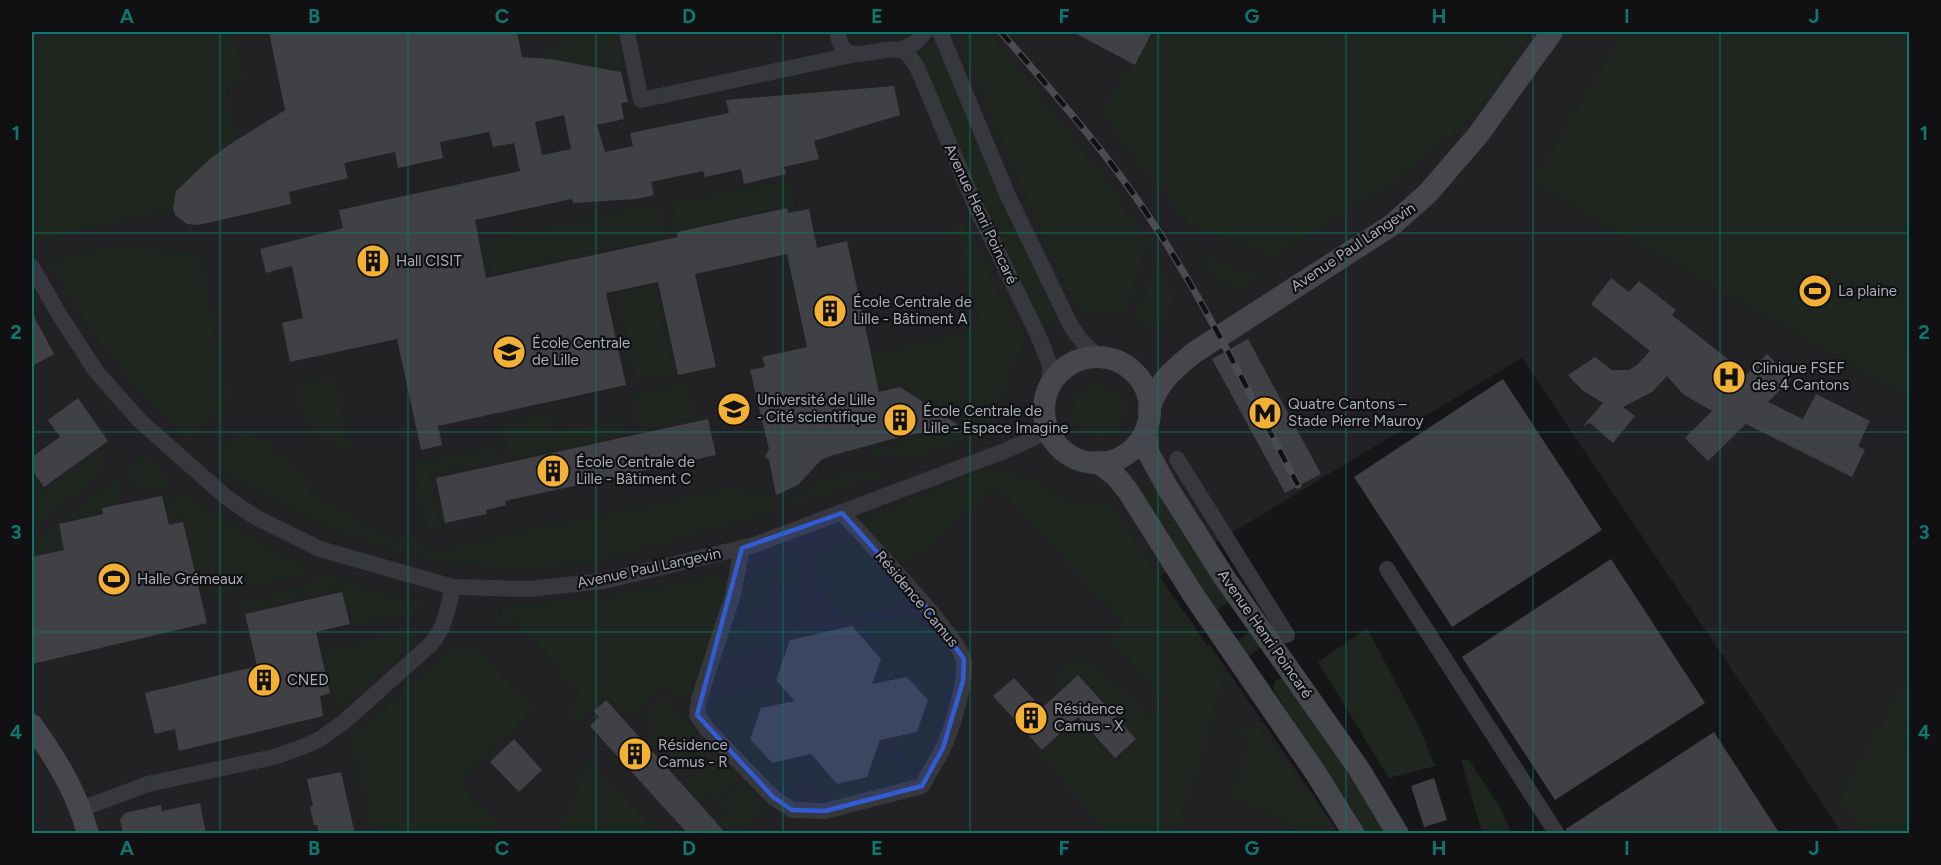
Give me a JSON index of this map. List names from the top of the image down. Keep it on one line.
{"streets":{"street":["Avenue Henri Poincaré","Avenue Paul Langevin","Résidence Camus"]},"crossings":[["Avenue Henri Poincaré","Avenue Paul Langevin"],["Avenue Paul Langevin","Résidence Camus"]],"places":{"building":["Hall CISIT","École Centrale de Lille - Bâtiment A","École Centrale de Lille - Espace Imagine","École Centrale de Lille - Bâtiment C","CNED","Résidence Camus - X","Résidence Camus - R"],"sports":["La plaine","Halle Grémeaux"],"school or university":["École Centrale de Lille","Université de Lille ‐ Cité scientifique"],"hospital":["Clinique FSEF des 4 Cantons"],"metro station":["Quatre Cantons – Stade Pierre Mauroy"]},"grid":{"columns":["A","B","C","D","E","F","G","H","I","J"],"rows":["1","2","3","4"]}}
